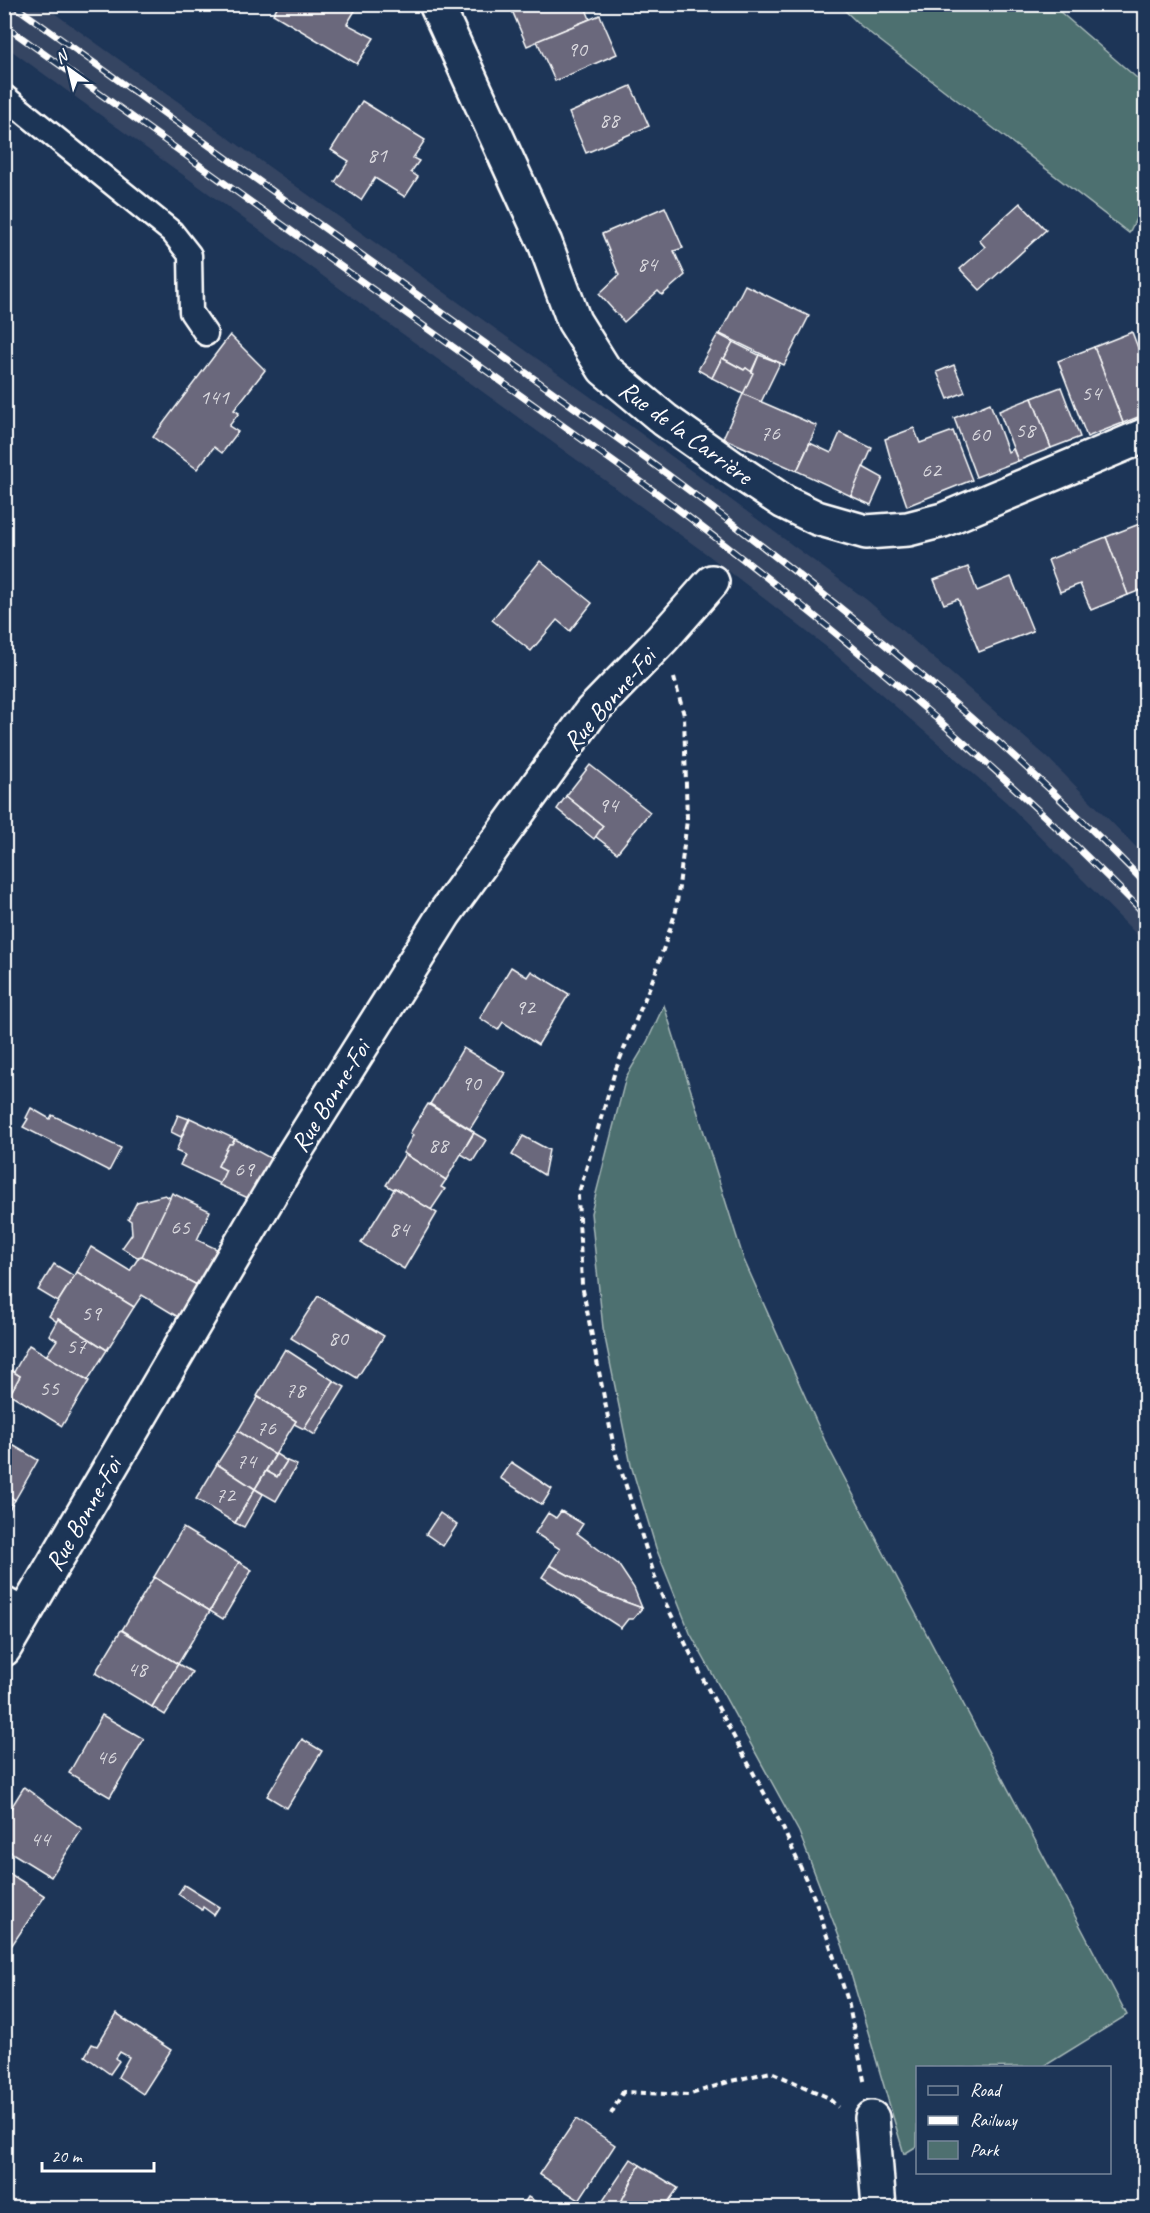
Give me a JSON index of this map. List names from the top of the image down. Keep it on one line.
{"streets":{"street":["Rue de la Carrière","Rue Bonne-Foi"]},"house_numbers":["90","88","81","84","54","141","58","76","60","62","94","92","90","88","69","65","84","59","80","57","55","78","76","74","72","48","46","44"],"legend":["Road","Railway","Park"],"scale_bar":"20 m","north":"top left"}
